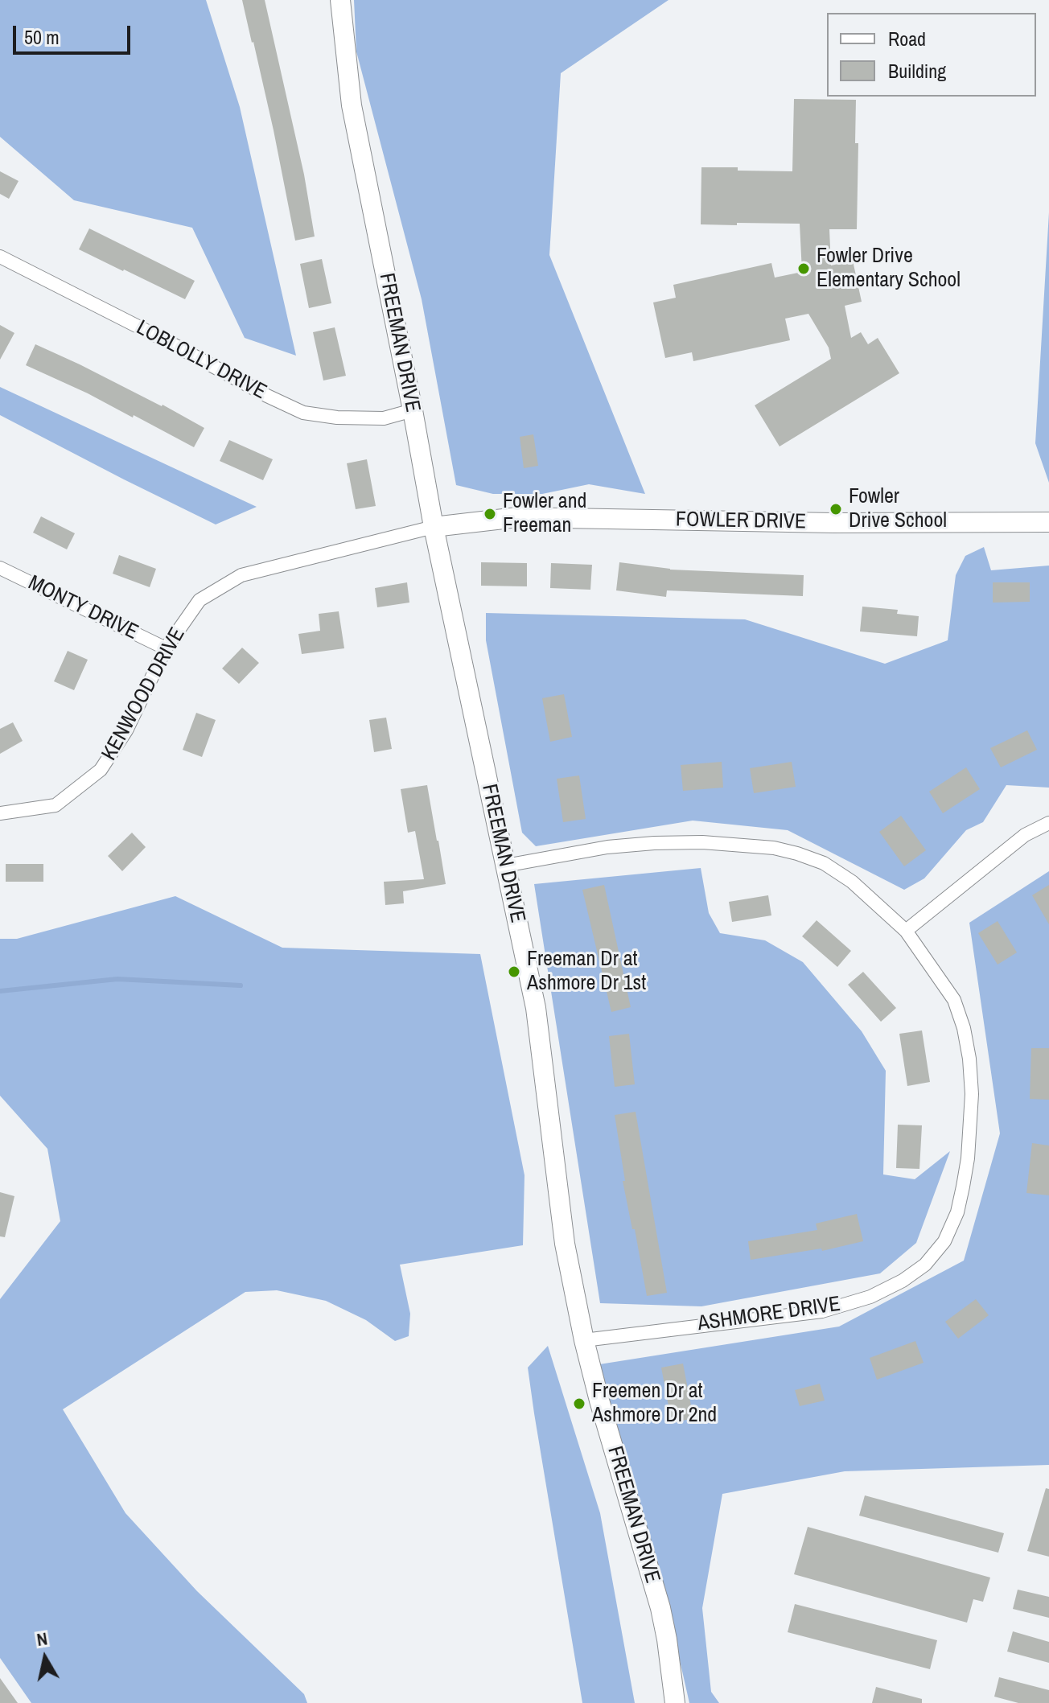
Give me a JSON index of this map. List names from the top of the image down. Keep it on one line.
{"streets":{"street":["FREEMAN DRIVE","LOBLOLLY DRIVE","FOWLER DRIVE","MONTY DRIVE","KENWOOD DRIVE","ASHMORE DRIVE"]},"crossings":[["FREEMAN DRIVE","LOBLOLLY DRIVE"],["FREEMAN DRIVE","FOWLER DRIVE"],["FREEMAN DRIVE","KENWOOD DRIVE"],["FREEMAN DRIVE","ASHMORE DRIVE"],["FOWLER DRIVE","KENWOOD DRIVE"],["MONTY DRIVE","KENWOOD DRIVE"]],"places":["Fowler Drive Elementary School","Fowler Drive School","Fowler and Freeman","Freeman Dr at Ashmore Dr 1st","Freemen Dr at Ashmore Dr 2nd"],"legend":["Road","Building"],"scale_bar":"50 m","north":"top"}
